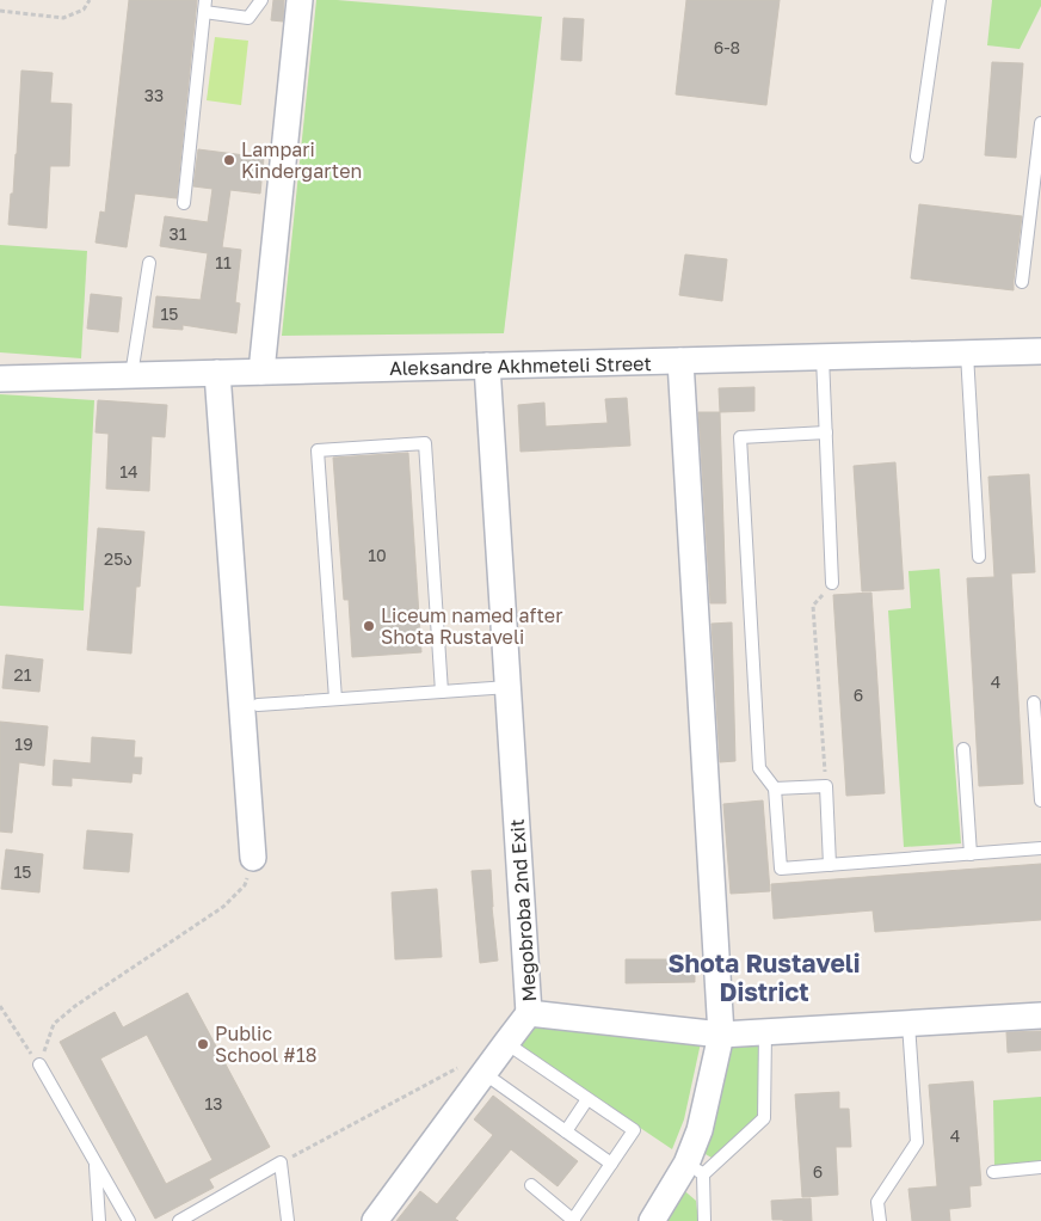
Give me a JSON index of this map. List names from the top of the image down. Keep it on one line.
{"streets":{"street":["Aleksandre Akhmeteli Street","Megobroba 2nd Exit"]},"crossings":[["Aleksandre Akhmeteli Street","Megobroba 2nd Exit"]],"districts":["Shota Rustaveli District"],"places":["Lampari Kindergarten","Liceum named after Shota Rustaveli","Public School #18"],"house_numbers":["6-8","33","31","11","15","14","10","25ა","21","4","6","19","15","13","4","6"]}
